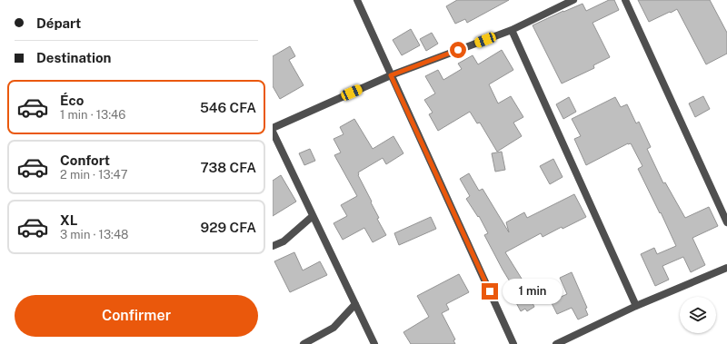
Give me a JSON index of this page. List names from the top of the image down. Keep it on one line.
{"page":{"banner":["Départ","Destination"],"list":[{"name":"Éco","note":"1 min · 13:46","value":"546 CFA"},{"name":"Confort","note":"2 min · 13:47","value":"738 CFA"},{"name":"XL","note":"3 min · 13:48","value":"929 CFA"}],"bubble":"1 min","buttons":"Confirmer"}}
